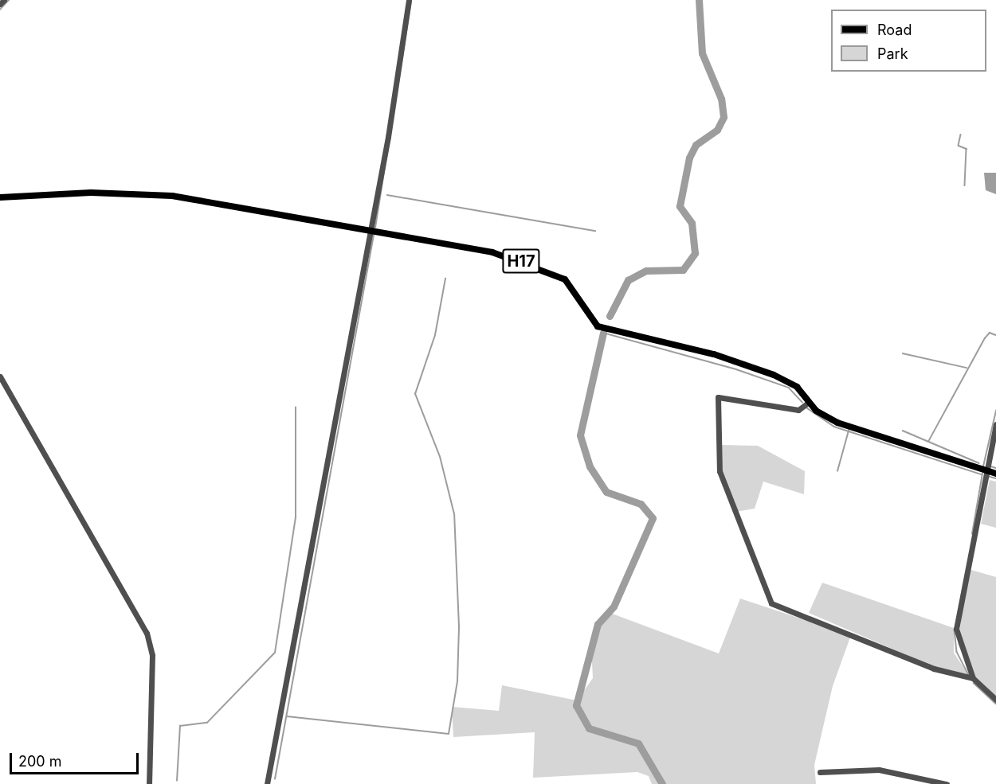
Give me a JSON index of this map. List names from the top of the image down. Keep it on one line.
{"streets":{"main road":["H17"]},"legend":["Road","Park"],"scale_bar":"200 m"}
